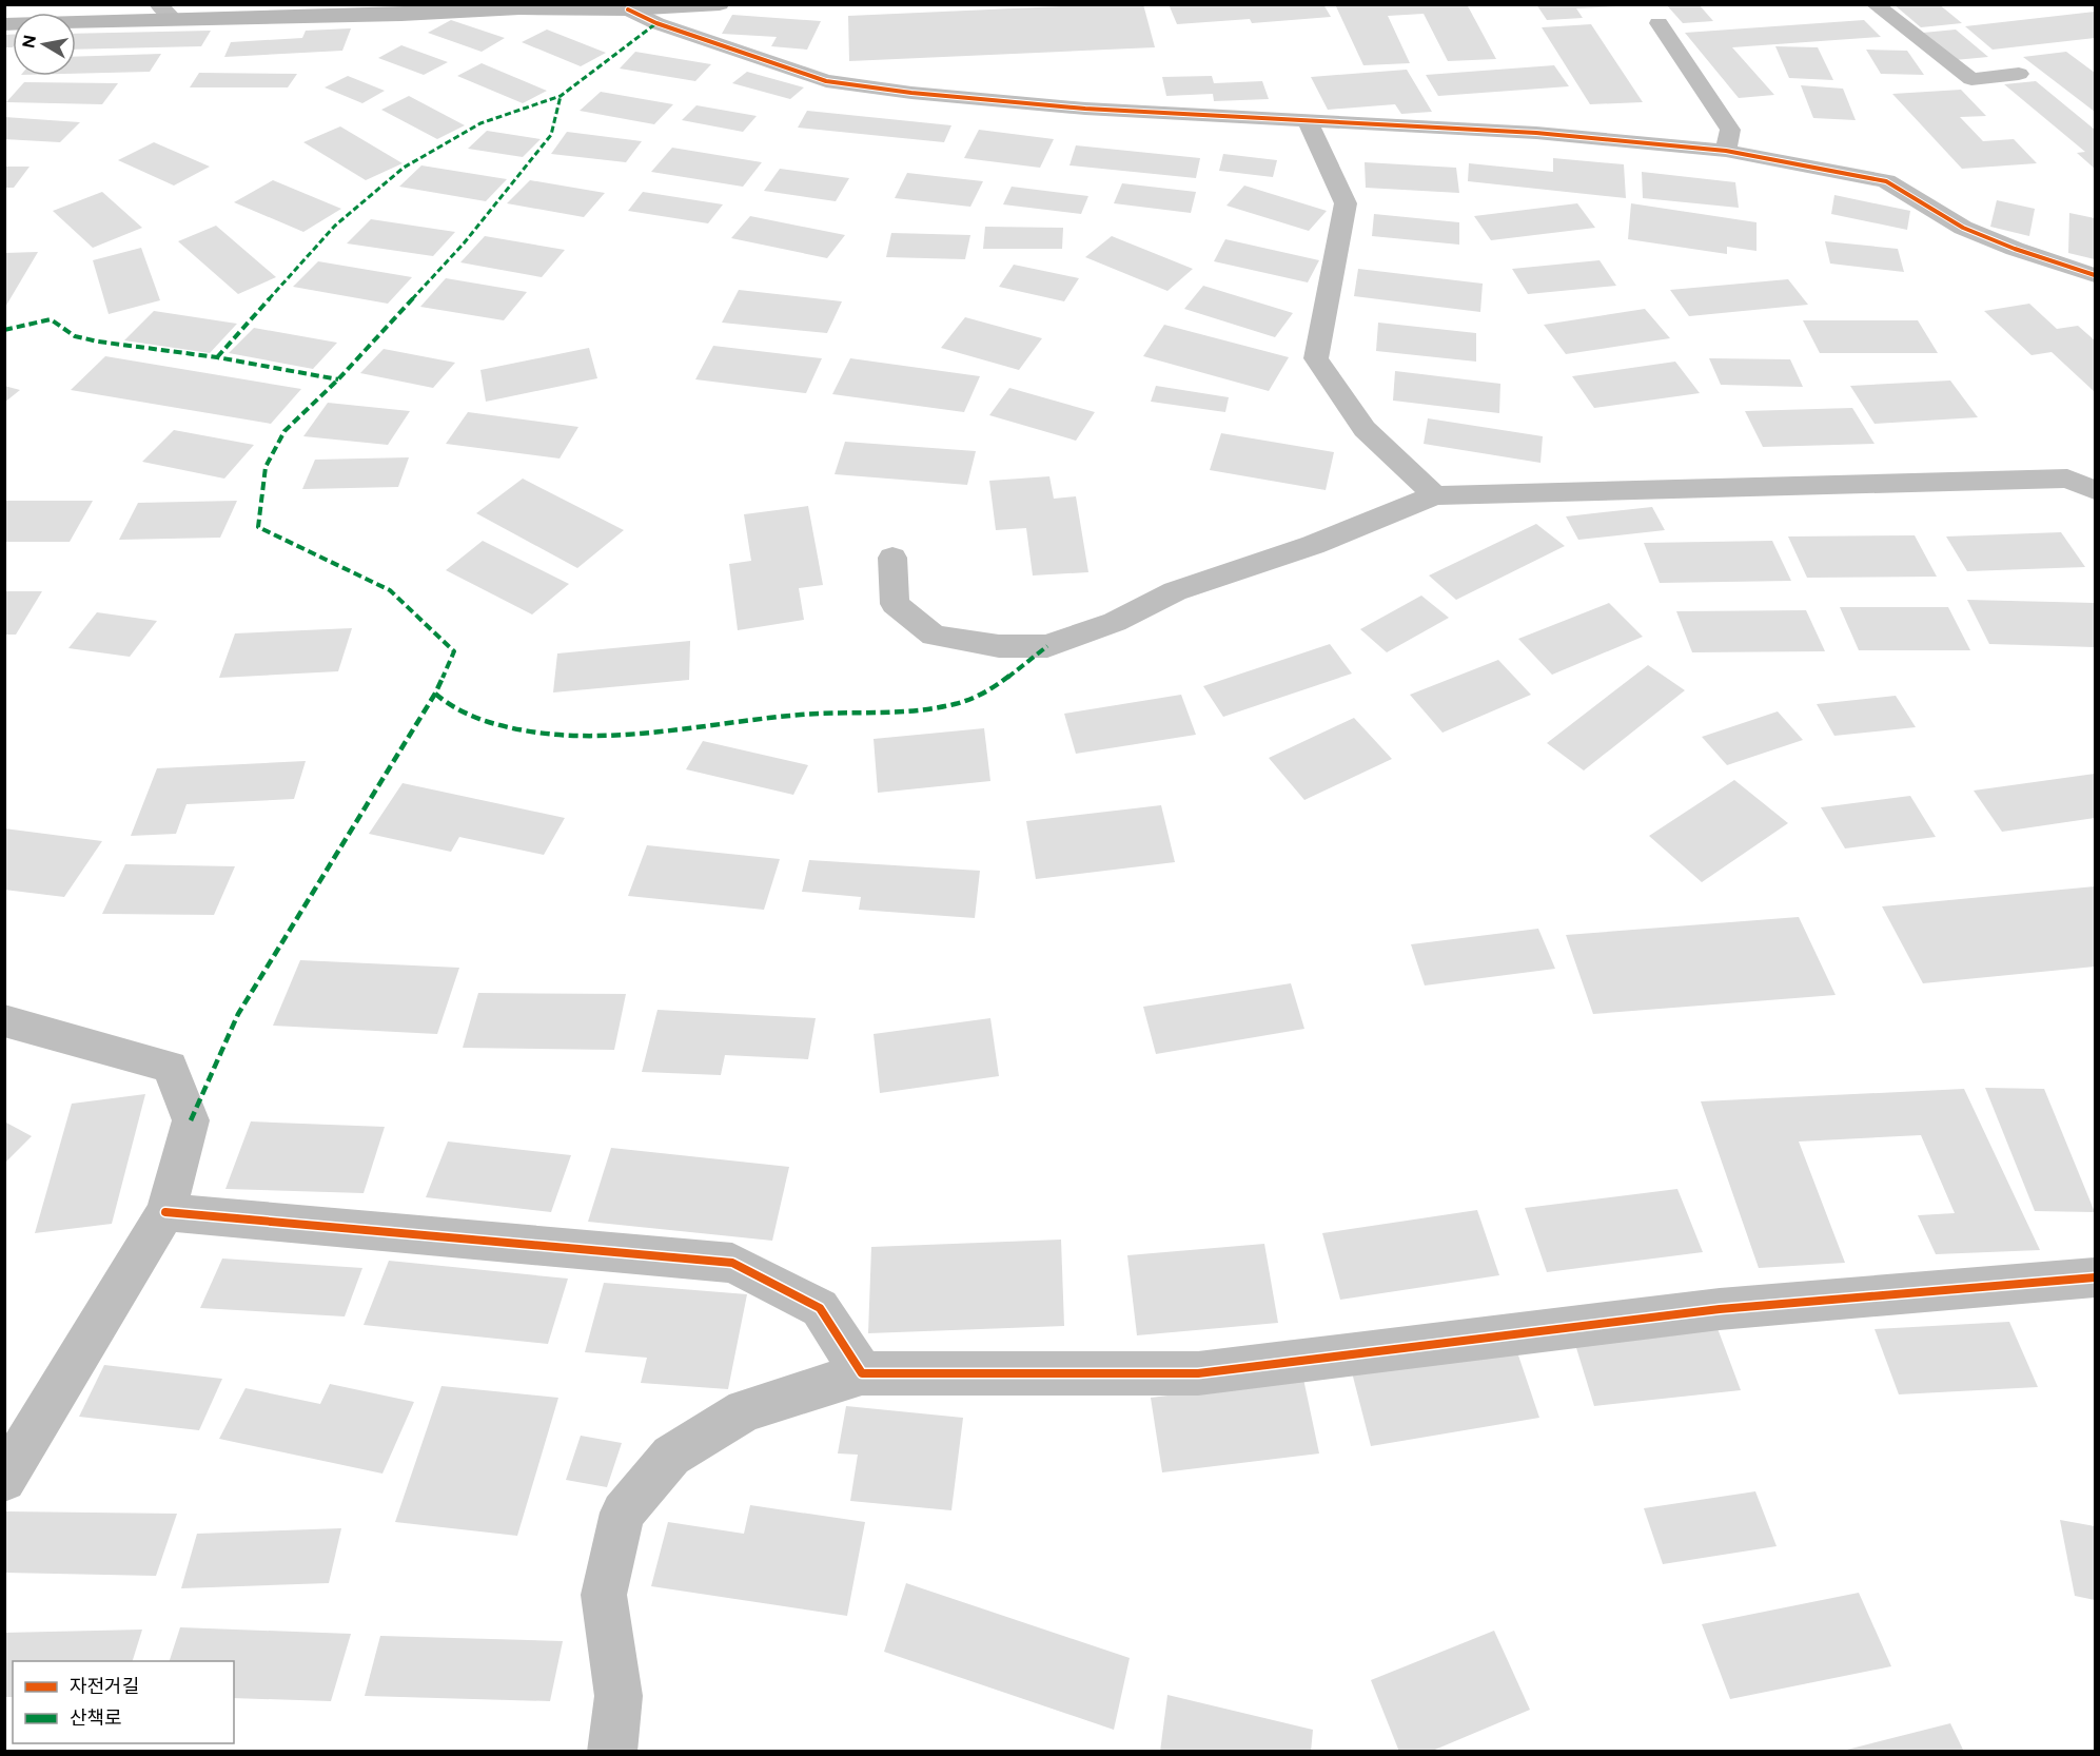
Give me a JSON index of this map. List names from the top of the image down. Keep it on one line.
{"legend":["자전거길","산책로"],"north":"left"}
